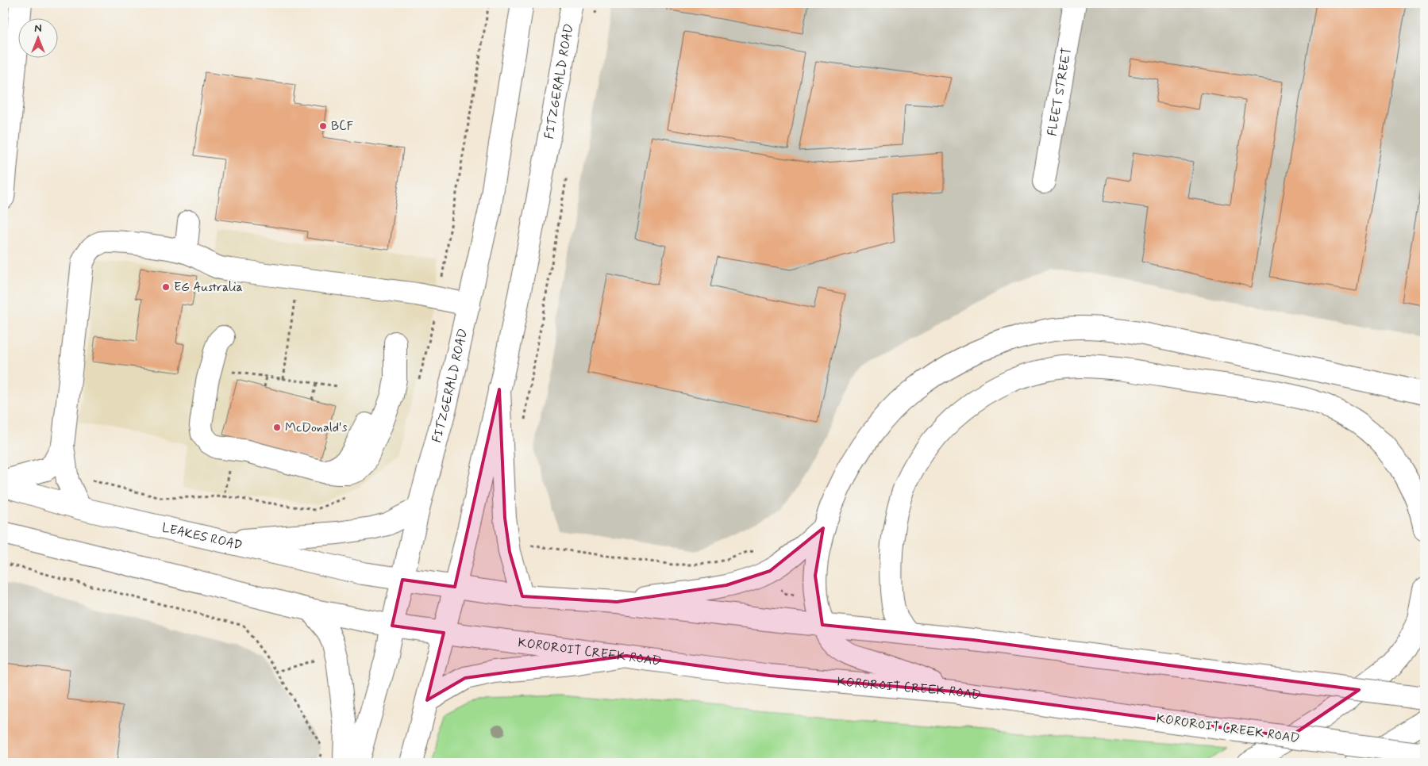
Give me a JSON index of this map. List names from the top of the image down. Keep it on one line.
{"streets":{"main road":["FITZGERALD ROAD","FLEET STREET","LEAKES ROAD","KOROROIT CREEK ROAD"]},"crossings":[["FITZGERALD ROAD","LEAKES ROAD"],["FITZGERALD ROAD","KOROROIT CREEK ROAD"]],"places":["BCF","EG Australia","McDonald's"],"north":"top"}
